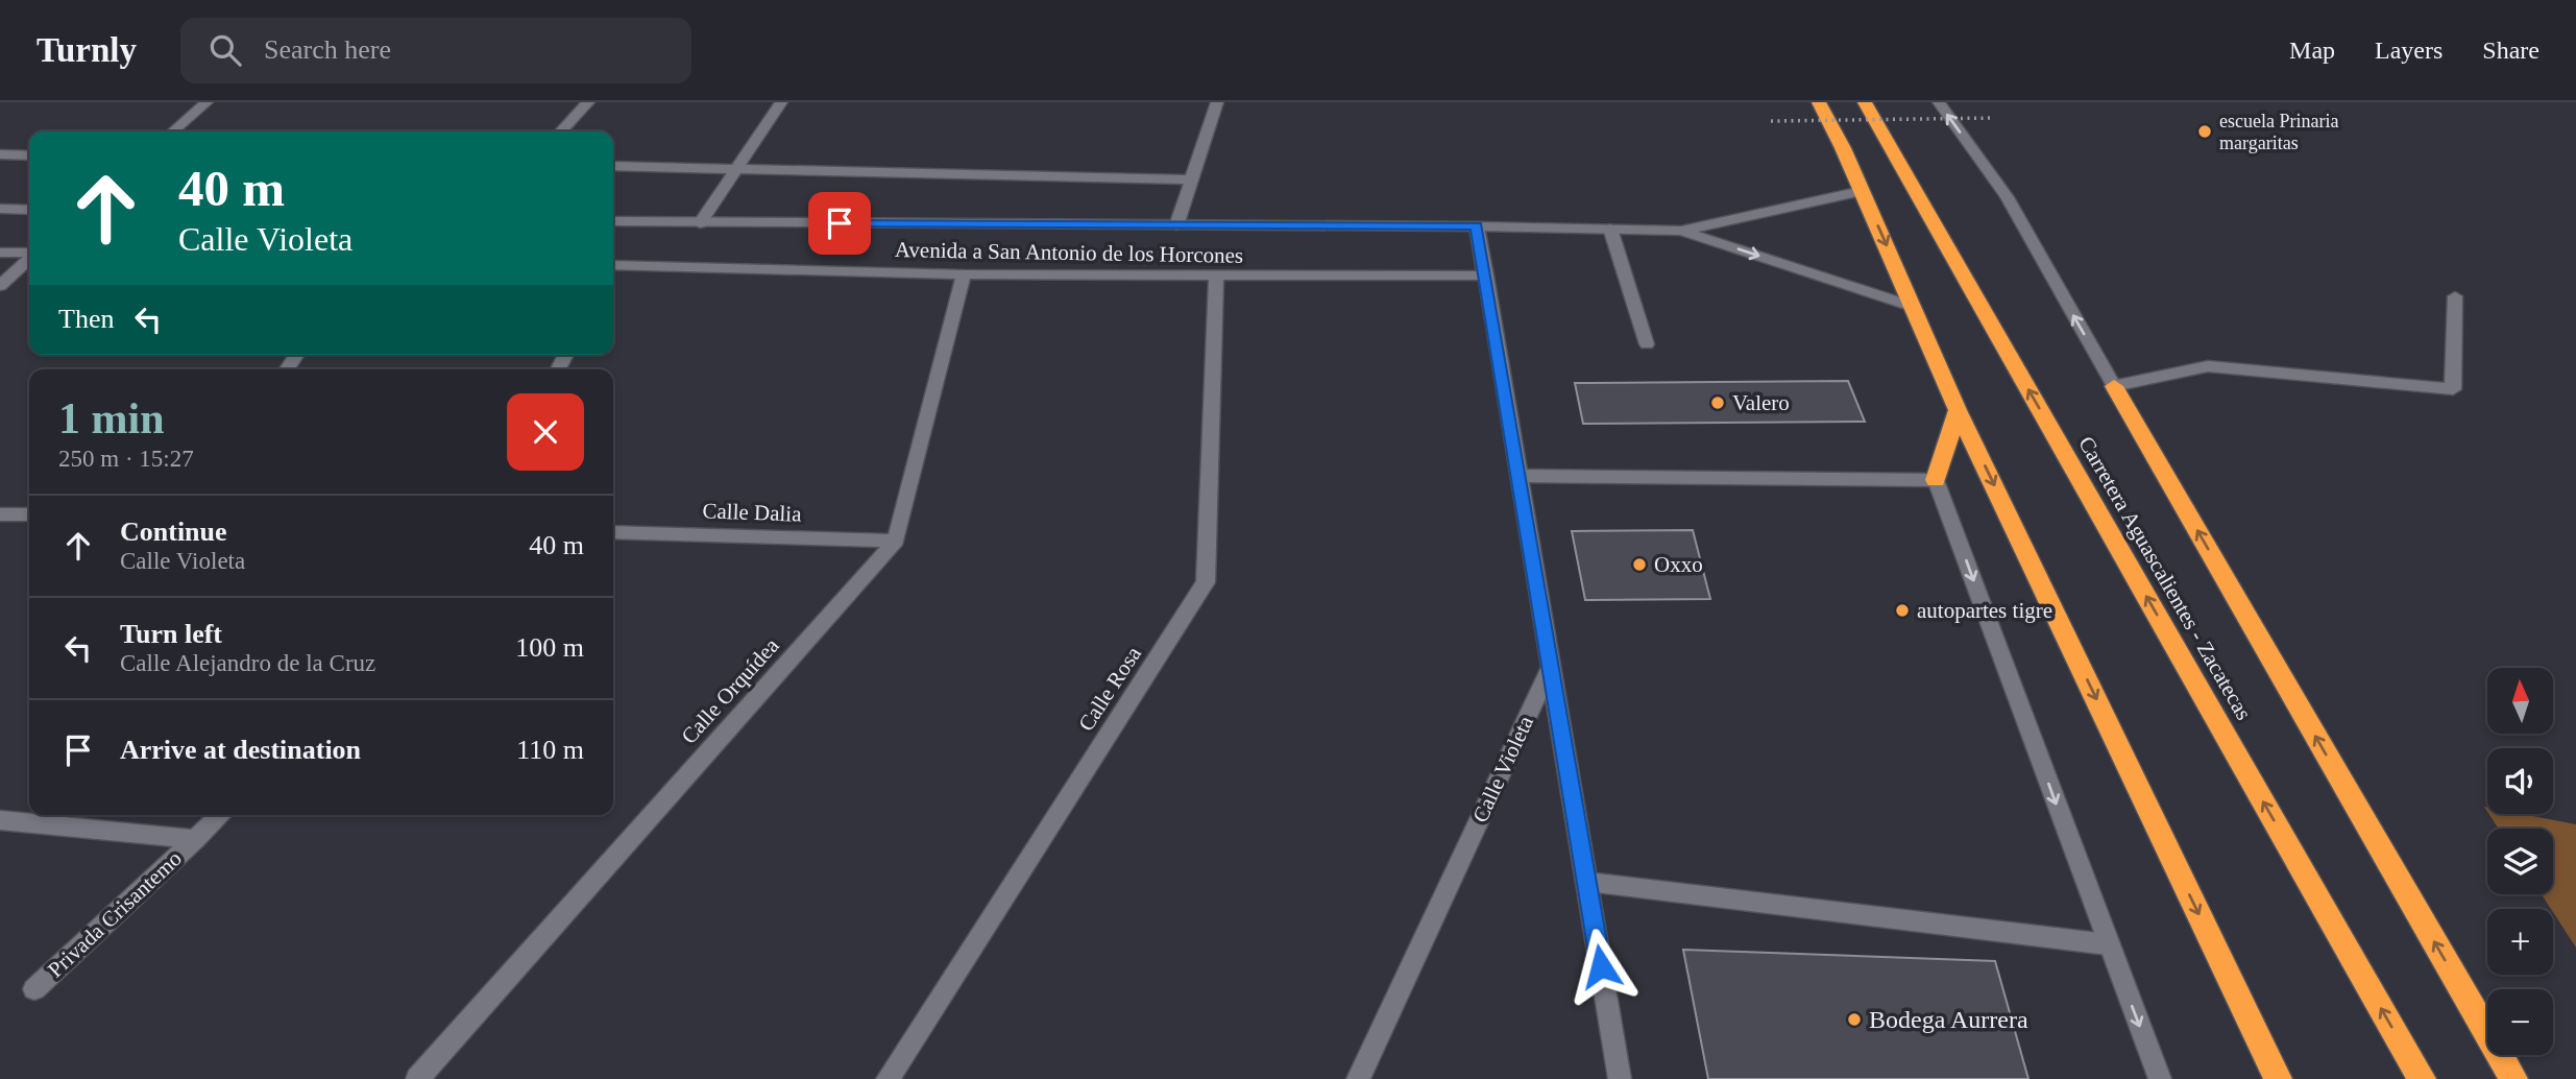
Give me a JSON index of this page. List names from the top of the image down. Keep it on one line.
{"streets":{"highway":["Carretera Aguascalientes - Zacatecas"],"street":["Avenida a San Antonio de los Horcones","Calle Dalia","Calle Rosa","Calle Orquídea","Calle Violeta","Privada Crisantemo"]},"crossings":[["Avenida a San Antonio de los Horcones","Calle Rosa"],["Avenida a San Antonio de los Horcones","Calle Orquídea"],["Calle Dalia","Calle Orquídea"]],"places":["escuela Prinaria margaritas","Valero","Oxxo","autopartes tigre","Bodega Aurrera"],"north":"top","page":{"header":"Turnly","search":"Search here","nav":["Map","Layers","Share"],"turn":["40 m","Calle Violeta"],"then":"Then","heading":["1 min","250 m · 15:27"],"list":[{"name":"Continue","note":"Calle Violeta","value":"40 m"},{"name":"Turn left","note":"Calle Alejandro de la Cruz","value":"100 m"},{"name":"Arrive at destination","value":"110 m"}],"map_buttons":["+","−"]}}
